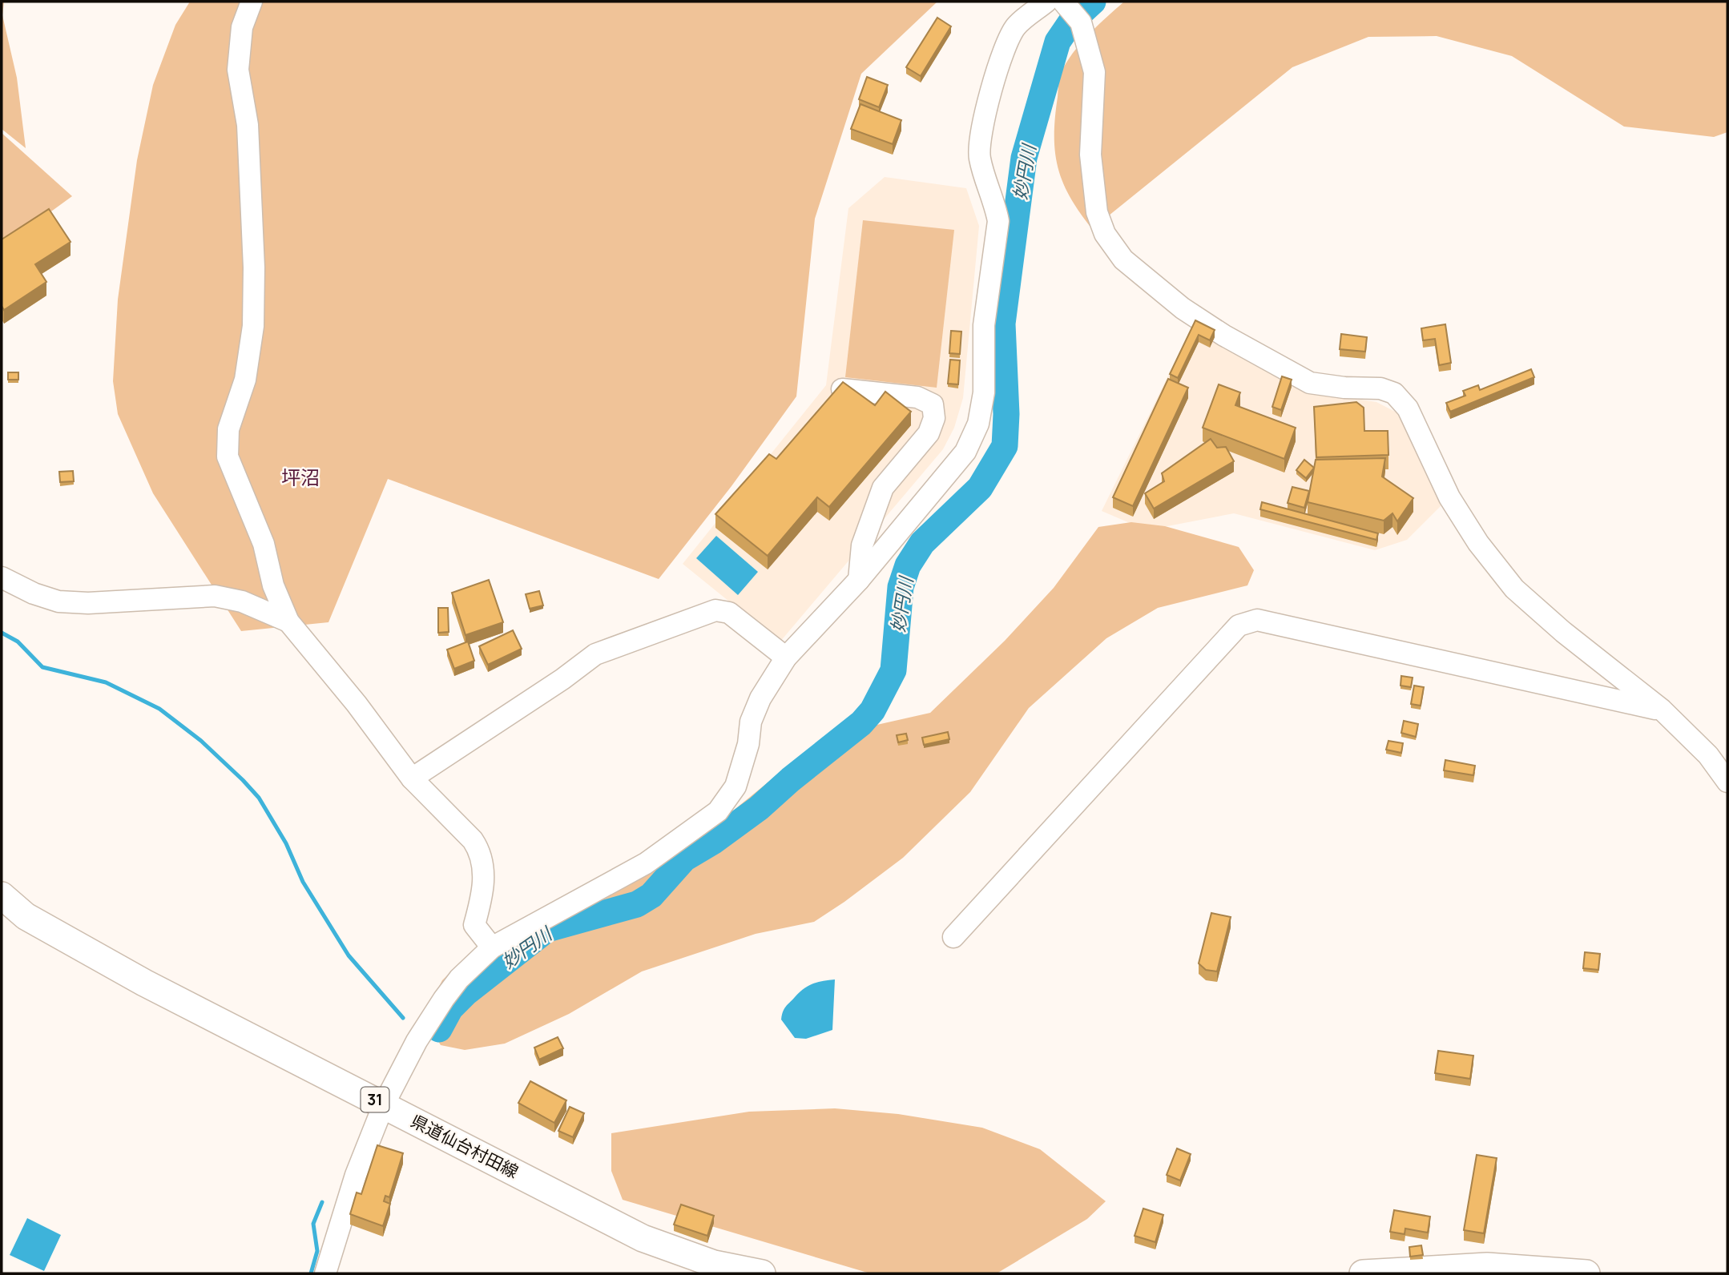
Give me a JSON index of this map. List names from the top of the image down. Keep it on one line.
{"streets":{"main road":["31","県道仙台村田線"]},"districts":["坪沼"],"water":["妙円川"]}
